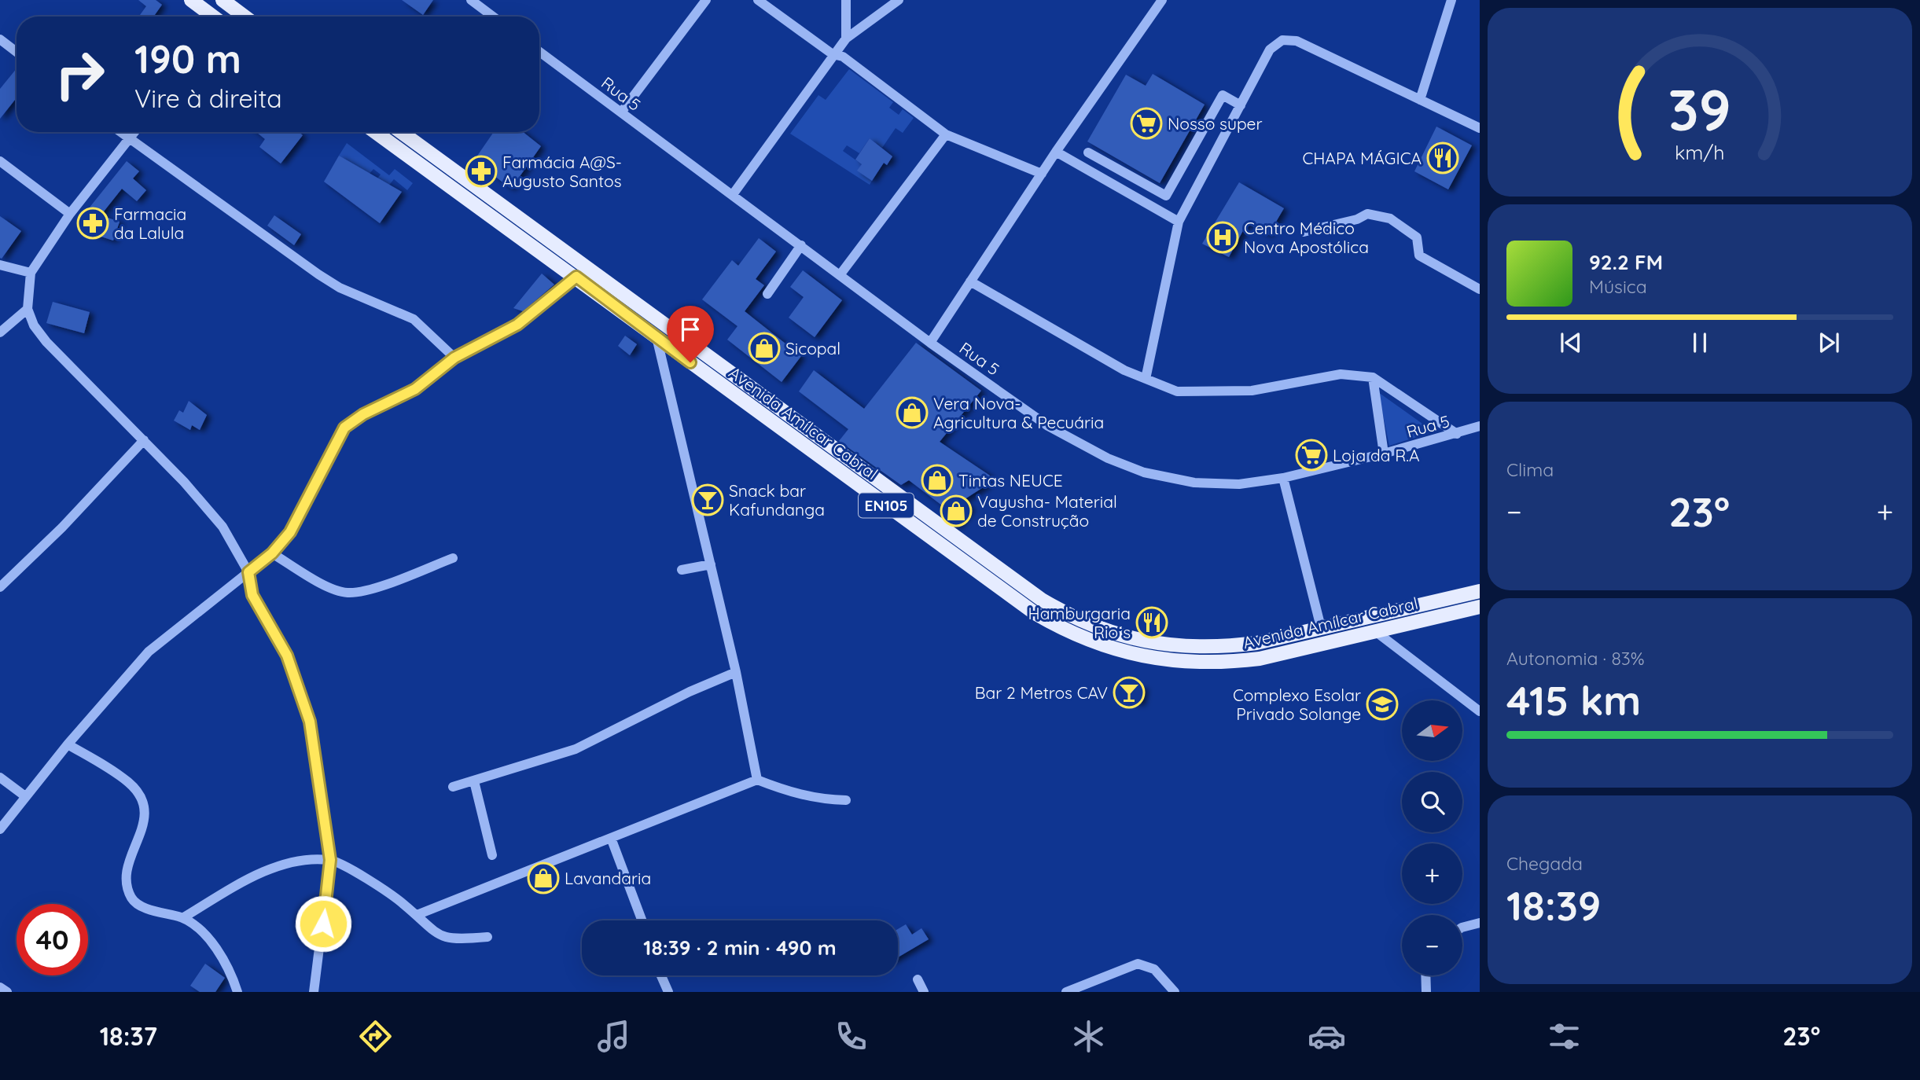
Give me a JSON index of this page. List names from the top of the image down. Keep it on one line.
{"streets":{"main road":["Avenida Amílcar Cabral","EN105"],"street":["Rua 5"]},"places":{"supermarket":["Nosso super","Loja da R.A"],"restaurant":["CHAPA MÁGICA","Hamburgaria Rio´s"],"pharmacy":["Farmácia A@S- Augusto Santos","Farmacia da Lalula"],"hospital":["Centro Médico Nova Apostólica"],"shop":["Sicopal","Vera Nova- Agricultura & Pecuária","Tintas NEUCE","Vayusha- Material de Construção","Lavandaria"],"bar":["Snack bar Kafundanga","Bar 2 Metros CAV"],"school or university":["Complexo Esolar Privado Solange"]},"north":"right","page":{"turn":["190 m","Vire à direita"],"song":["92.2 FM","Música"],"tile":["Clima",["Autonomia · 83%","415 km"],["Chegada","18:39"]],"heat":["−","23°","+"],"map_buttons":["+","−"],"limit":"40","trip":"18:39 · 2 min · 490 m","tabs":["18:37","23°"],"gauge":["39","km/h"]}}
